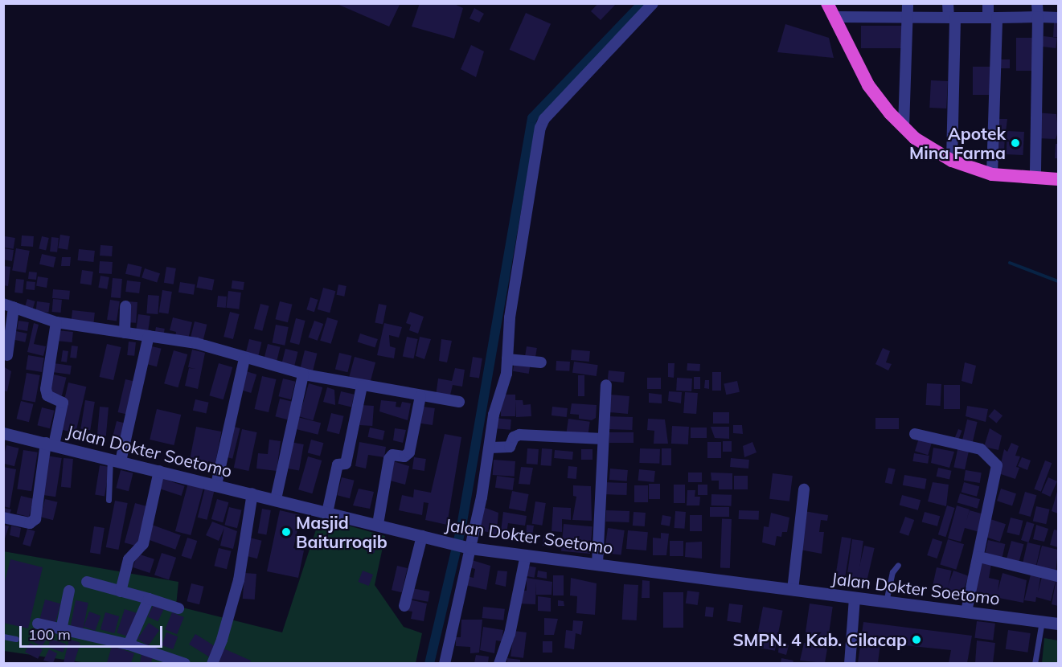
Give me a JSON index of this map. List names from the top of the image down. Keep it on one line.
{"streets":{"street":["Jalan Dokter Soetomo"]},"places":["Apotek Mina Farma","Masjid Baiturroqib","SMPN. 4 Kab. Cilacap"],"scale_bar":"100 m"}
